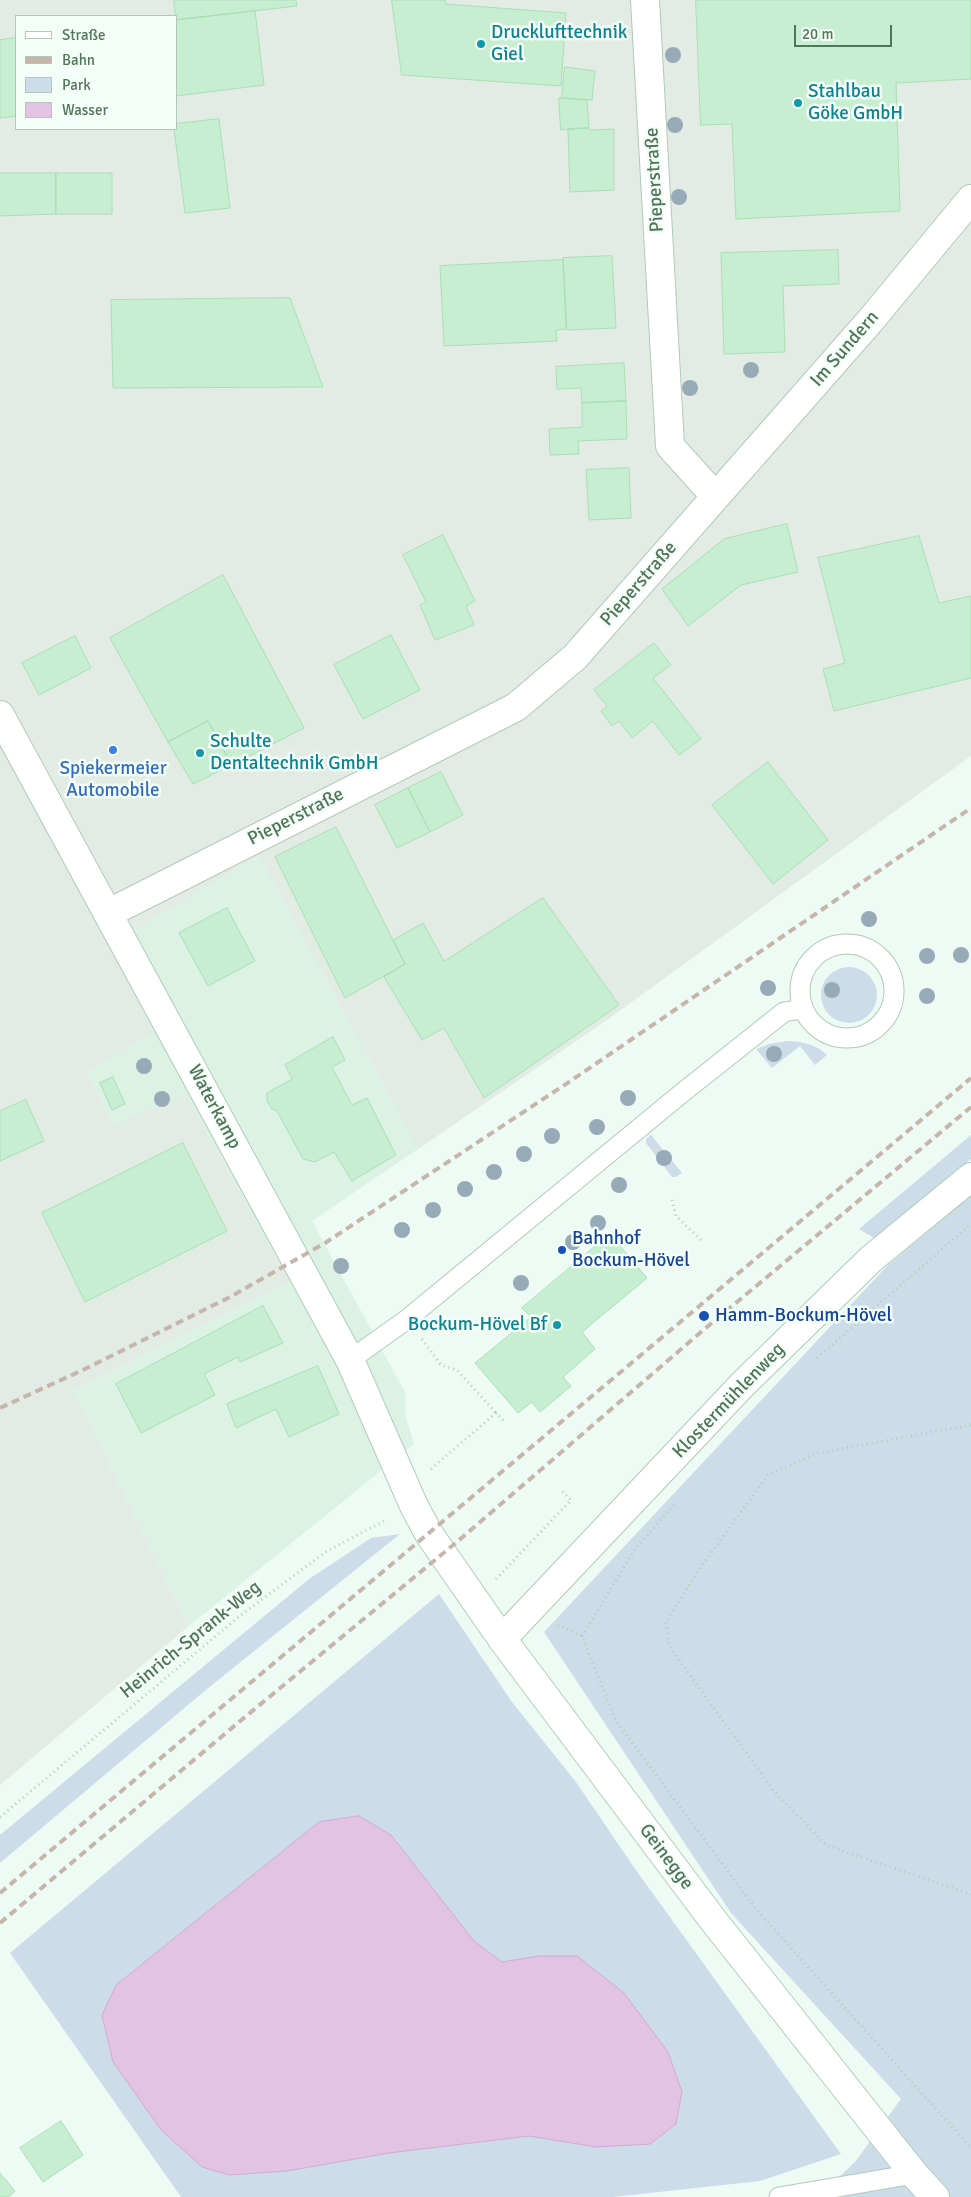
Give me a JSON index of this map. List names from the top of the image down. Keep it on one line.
{"streets":{"street":["Pieperstraße","Im Sundern","Waterkamp","Klostermühlenweg","Geinegge"],"path":["Heinrich-Sprank-Weg"]},"crossings":[["Pieperstraße","Im Sundern"],["Pieperstraße","Waterkamp"],["Waterkamp","Heinrich-Sprank-Weg"],["Waterkamp","Geinegge"],["Klostermühlenweg","Geinegge"],["Heinrich-Sprank-Weg","Geinegge"]],"places":["Drucklufttechnik Giel","Stahlbau Göke GmbH","Spiekermeier Automobile","Schulte Dentaltechnik GmbH","Bahnhof Bockum-Hövel","Hamm-Bockum-Hövel","Bockum-Hövel Bf"],"legend":["Straße","Bahn","Park","Wasser"],"scale_bar":"20 m"}
